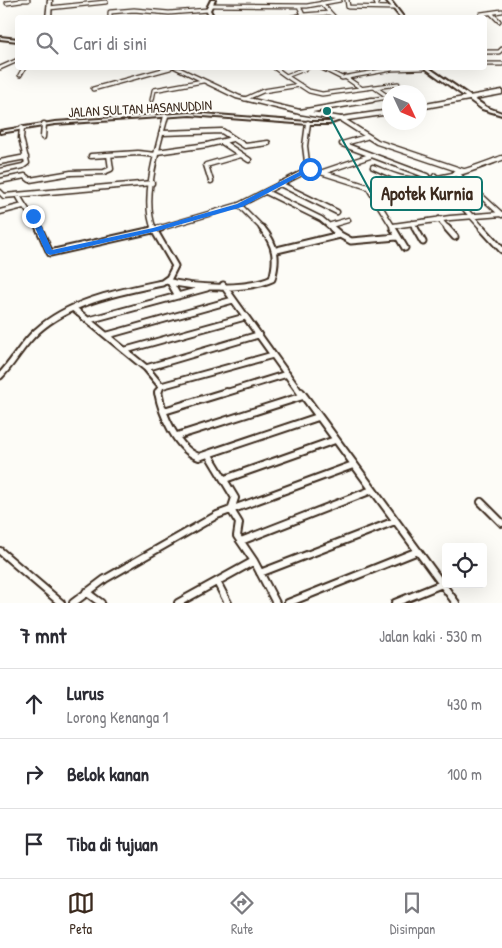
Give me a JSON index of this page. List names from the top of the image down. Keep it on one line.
{"streets":{"street":["JALAN SULTAN HASANUDDIN"]},"places":["Apotek Kurnia"],"north":"bottom right","page":{"search":"Cari di sini","heading":["7 mnt","Jalan kaki · 530 m"],"list":[["Lurus","Lorong Kenanga 1","430 m"],["Belok kanan","100 m"],"Tiba di tujuan"],"nav":["Peta","Rute","Disimpan"]}}
